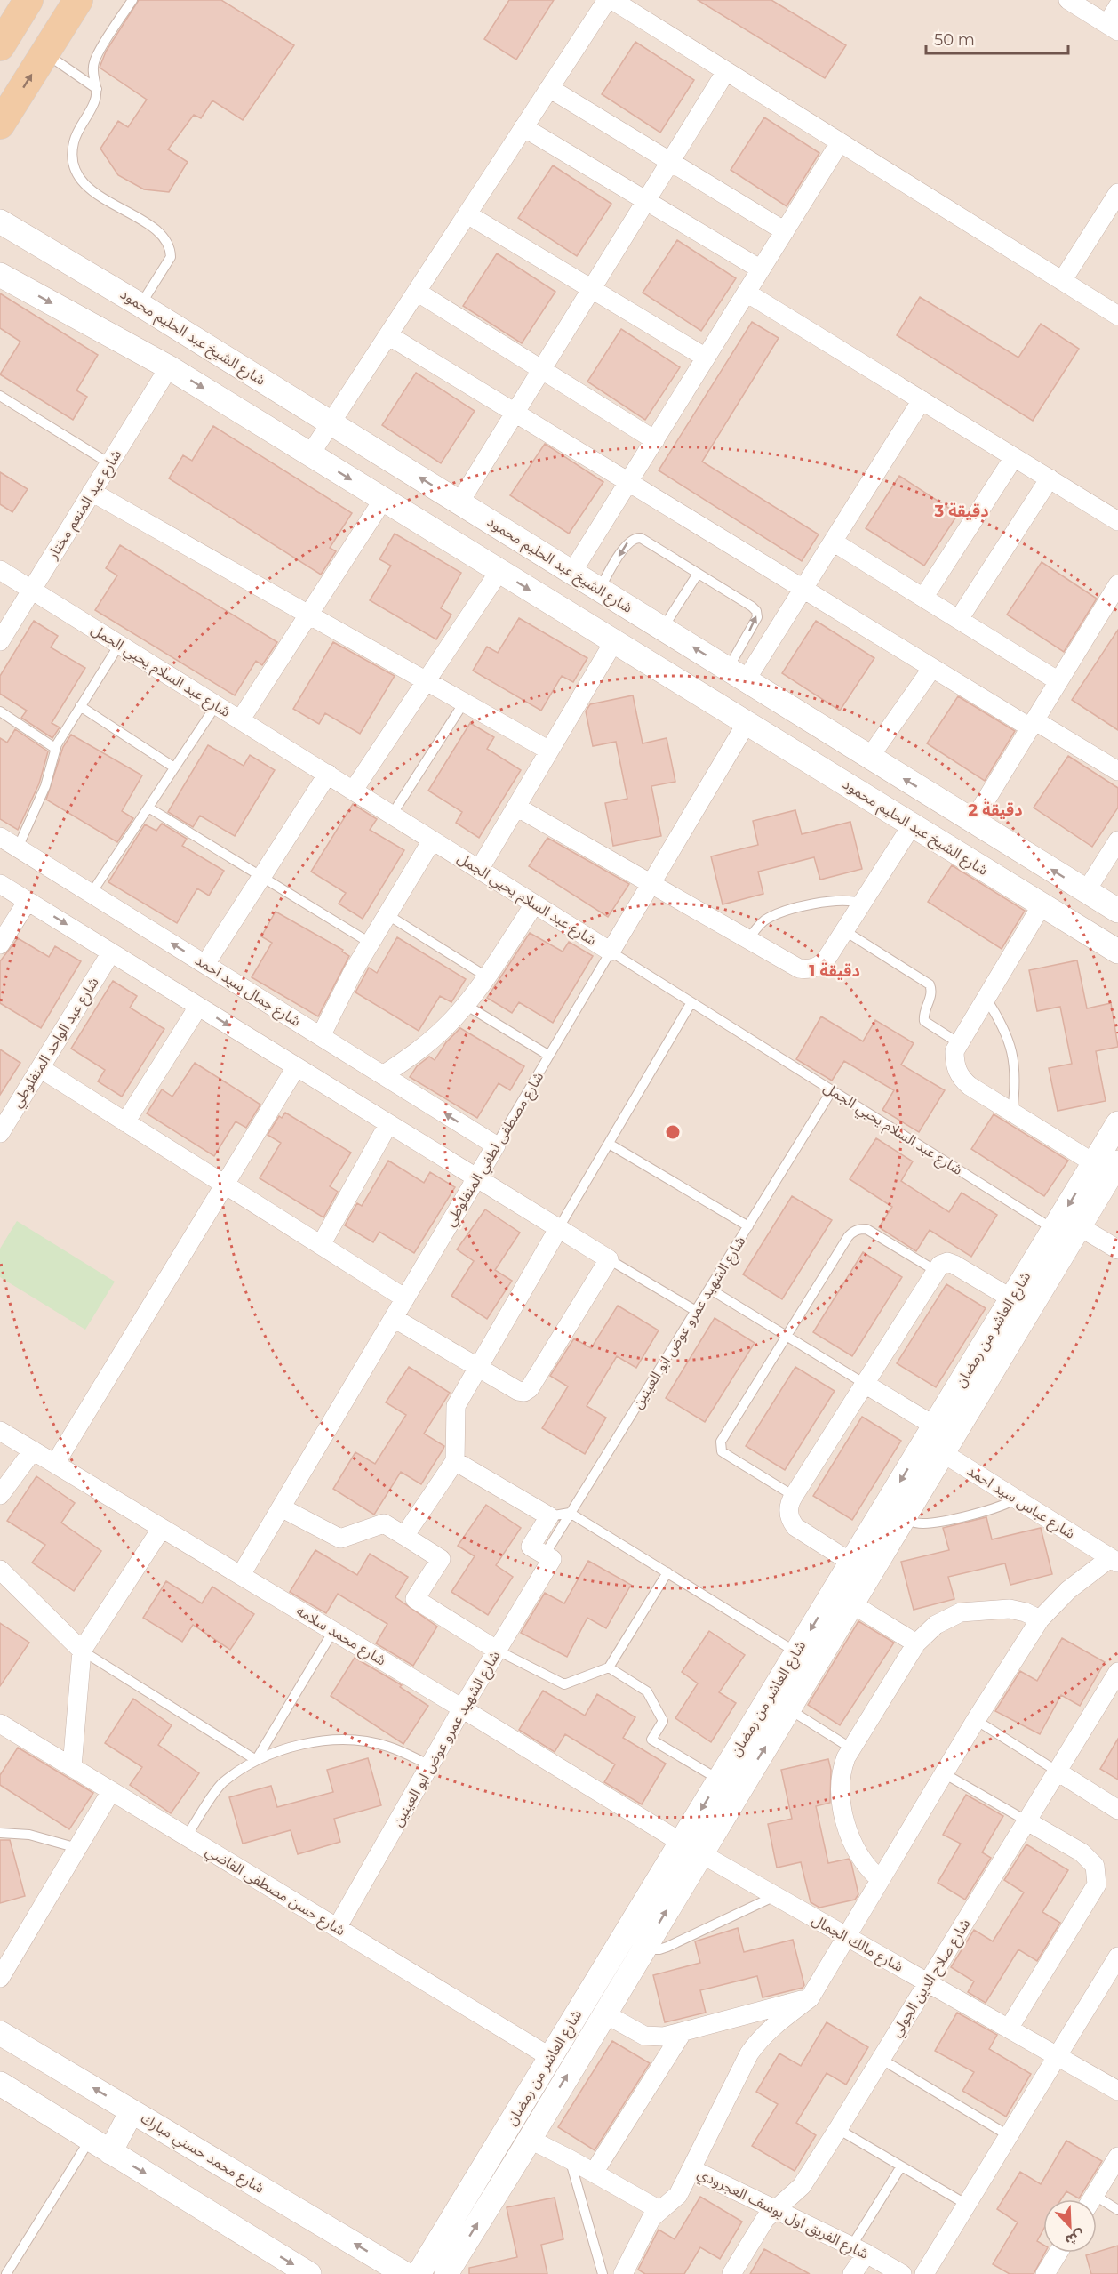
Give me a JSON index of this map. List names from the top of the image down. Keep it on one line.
{"streets":{"street":["شارع الشيخ عبد الحليم محمود","شارع عبد المنعم مختار","شارع عبد السلام يحيي الجمل","شارع جمال سيد احمد","شارع عبد الواحد المنفلوطي","شارع مصطفى لطفي المنفلوطي","شارع الشهيد عمرو عوض ابو العينين","شارع العاشر من رمضان","شارع عباس سيد احمد","شارع محمد سلامه","شارع حسن مصطفى القاضي","شارع مالك الجمال","شارع صلاح الدين الجولي","شارع محمد حسني مبارك","شارع الفريق اول يوسف العجرودي"]},"crossings":[["شارع الشيخ عبد الحليم محمود","شارع عبد المنعم مختار"],["شارع الشيخ عبد الحليم محمود","شارع مصطفى لطفي المنفلوطي"],["شارع عبد المنعم مختار","شارع عبد السلام يحيي الجمل"],["شارع عبد السلام يحيي الجمل","شارع مصطفى لطفي المنفلوطي"],["شارع عبد السلام يحيي الجمل","شارع الشهيد عمرو عوض ابو العينين"],["شارع عبد السلام يحيي الجمل","شارع العاشر من رمضان"],["شارع جمال سيد احمد","شارع مصطفى لطفي المنفلوطي"],["شارع مصطفى لطفي المنفلوطي","شارع محمد سلامه"],["شارع الشهيد عمرو عوض ابو العينين","شارع محمد سلامه"],["شارع الشهيد عمرو عوض ابو العينين","شارع حسن مصطفى القاضي"],["شارع العاشر من رمضان","شارع عباس سيد احمد"],["شارع العاشر من رمضان","شارع محمد سلامه"],["شارع العاشر من رمضان","شارع حسن مصطفى القاضي"],["شارع العاشر من رمضان","شارع مالك الجمال"],["شارع محمد سلامه","شارع مالك الجمال"],["شارع مالك الجمال","شارع صلاح الدين الجولي"],["شارع صلاح الدين الجولي","شارع الفريق اول يوسف العجرودي"]],"scale_bar":"50 m","north":"bottom right","rings":["3 دقيقة","2 دقيقة","1 دقيقة"]}
